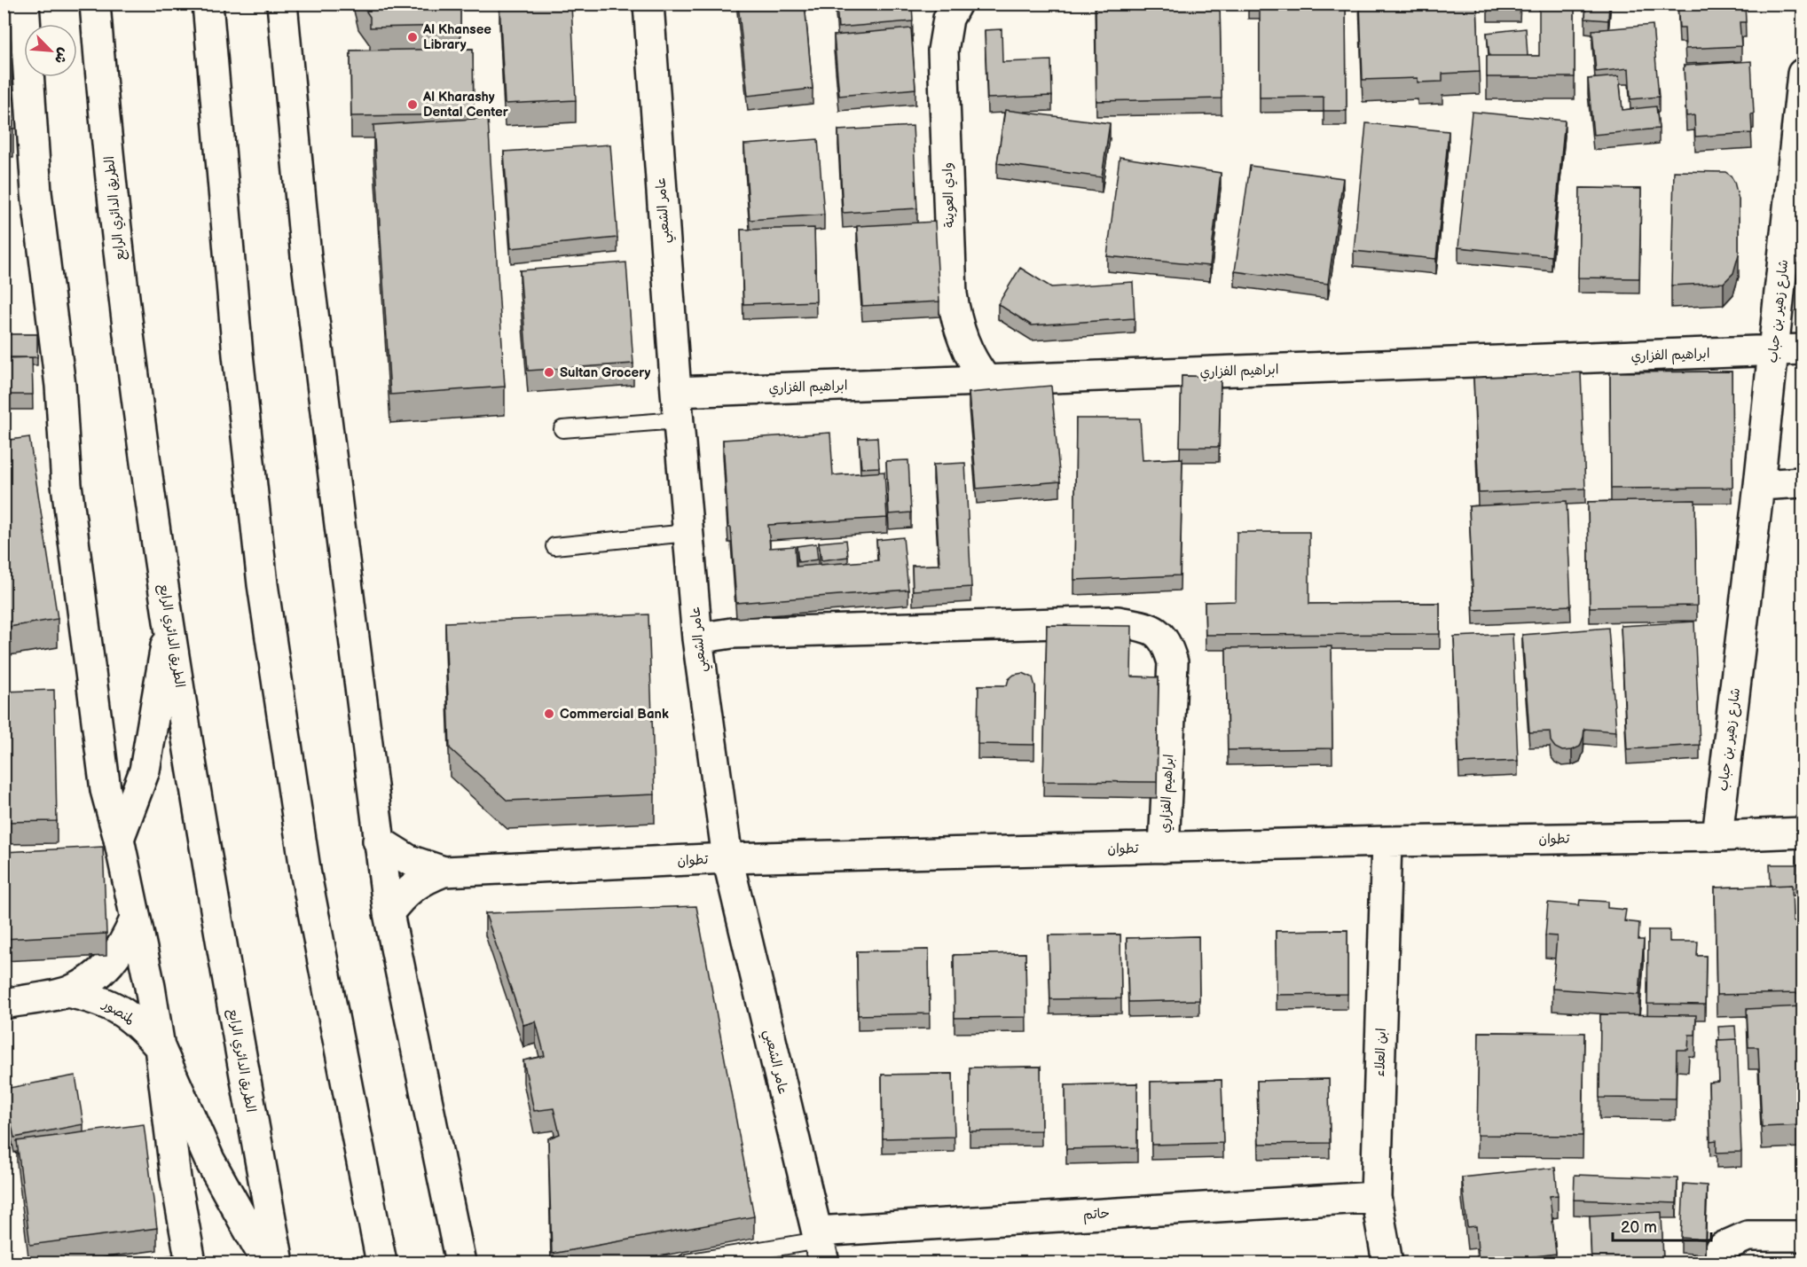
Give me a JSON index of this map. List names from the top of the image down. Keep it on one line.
{"streets":{"street":["وادي العوينة","الطريق الدائري الرابع","عامر الشعبي","شارع زهير بن حباب","ابراهيم الفزاري","تطوان","لمنصور","ابن العلاء","حاتم"]},"crossings":[["وادي العوينة","ابراهيم الفزاري"],["عامر الشعبي","ابراهيم الفزاري"],["عامر الشعبي","تطوان"],["عامر الشعبي","حاتم"],["شارع زهير بن حباب","ابراهيم الفزاري"],["شارع زهير بن حباب","تطوان"],["ابراهيم الفزاري","تطوان"],["تطوان","ابن العلاء"],["ابن العلاء","حاتم"]],"places":["Al Khansee Library","Al Kharashy Dental Center","Sultan Grocery","Commercial Bank"],"scale_bar":"20 m","north":"bottom right"}
